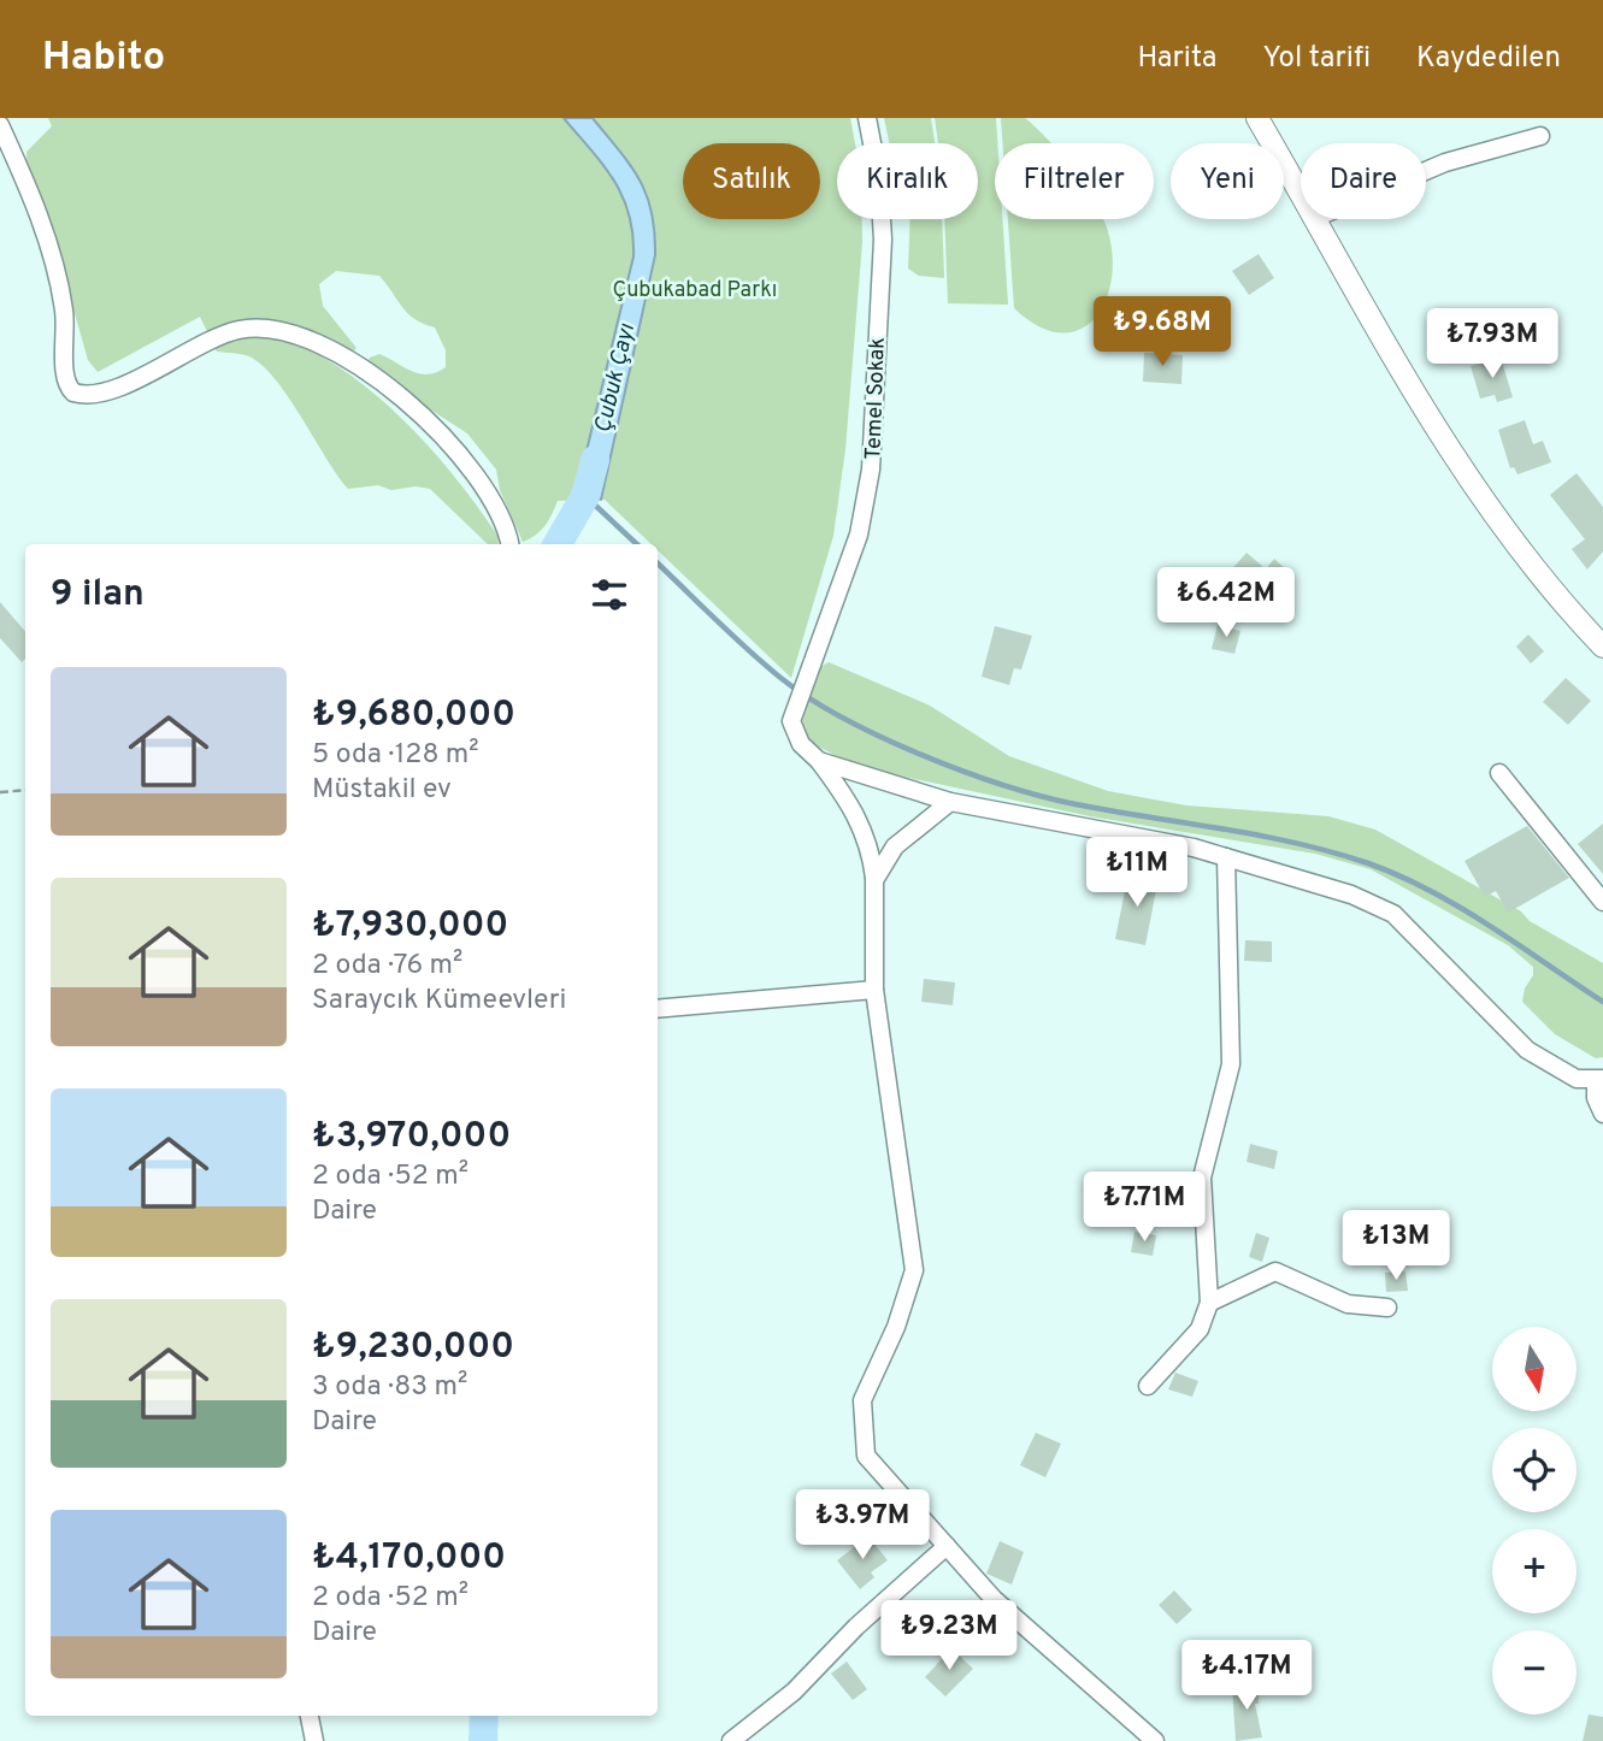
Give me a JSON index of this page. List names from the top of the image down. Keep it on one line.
{"streets":{"street":["Temel Sokak"]},"water":["Çubuk Çayı"],"parks":["Çubukabad Parkı"],"north":"bottom","page":{"header":"Habito","nav":["Harita","Yol tarifi","Kaydedilen"],"chip":["Satılık","Kiralık","Filtreler","Yeni","Daire"],"price":["₺9.68M","₺7.93M","₺6.42M","₺11M","₺7.71M","₺13M","₺3.97M","₺9.23M","₺4.17M"],"heading":"9 ilan","list":[{"name":"₺9,680,000","note":"5 oda · 128 m² · Müstakil ev"},{"name":"₺7,930,000","note":"2 oda · 76 m² · Saraycık Kümeevleri"},{"name":"₺3,970,000","note":"2 oda · 52 m² · Daire"},{"name":"₺9,230,000","note":"3 oda · 83 m² · Daire"},{"name":"₺4,170,000","note":"2 oda · 52 m² · Daire"}],"map_buttons":["+","−"]}}
